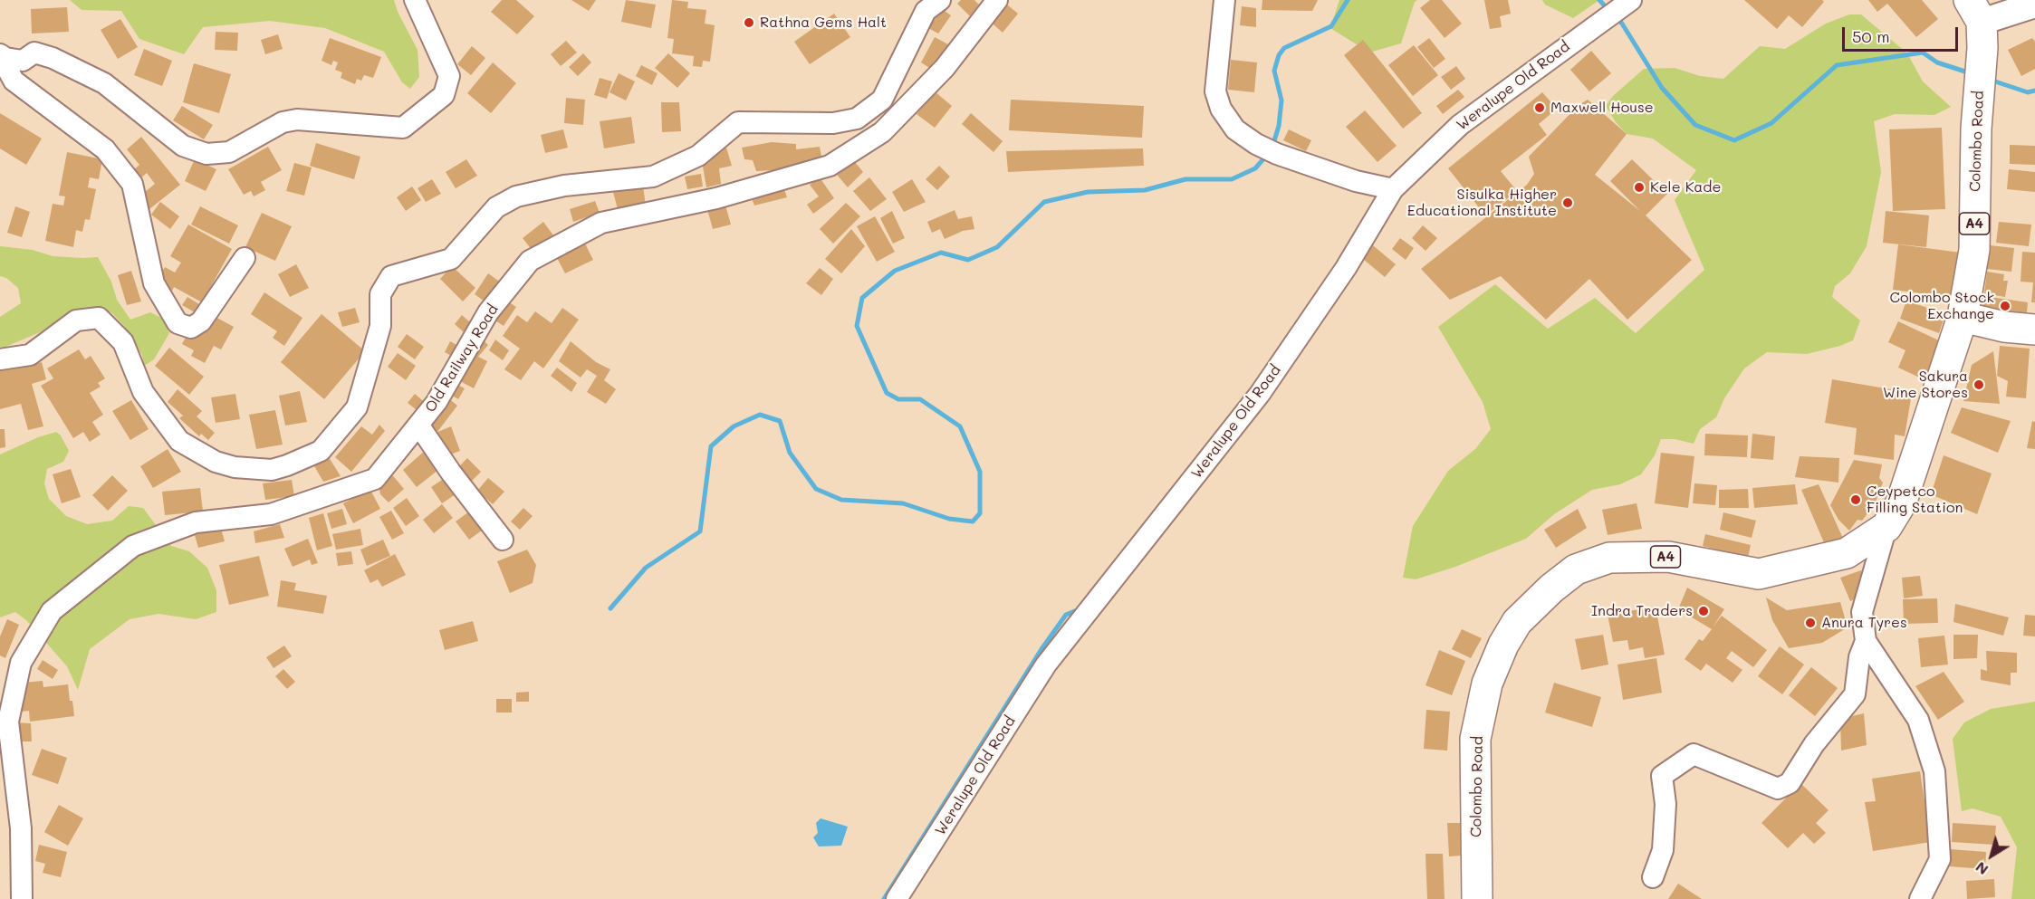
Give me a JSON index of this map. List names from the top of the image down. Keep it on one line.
{"streets":{"highway":["Colombo Road","A4"],"street":["Weralupe Old Road","Old Railway Road"]},"places":["Rathna Gems Halt","Maxwell House","Kele Kade","Sisulka Higher Educational Institute","Colombo Stock Exchange","Sakura Wine Stores","Ceypetco Filling Station","Indra Traders","Anura Tyres"],"scale_bar":"50 m","north":"bottom left"}
